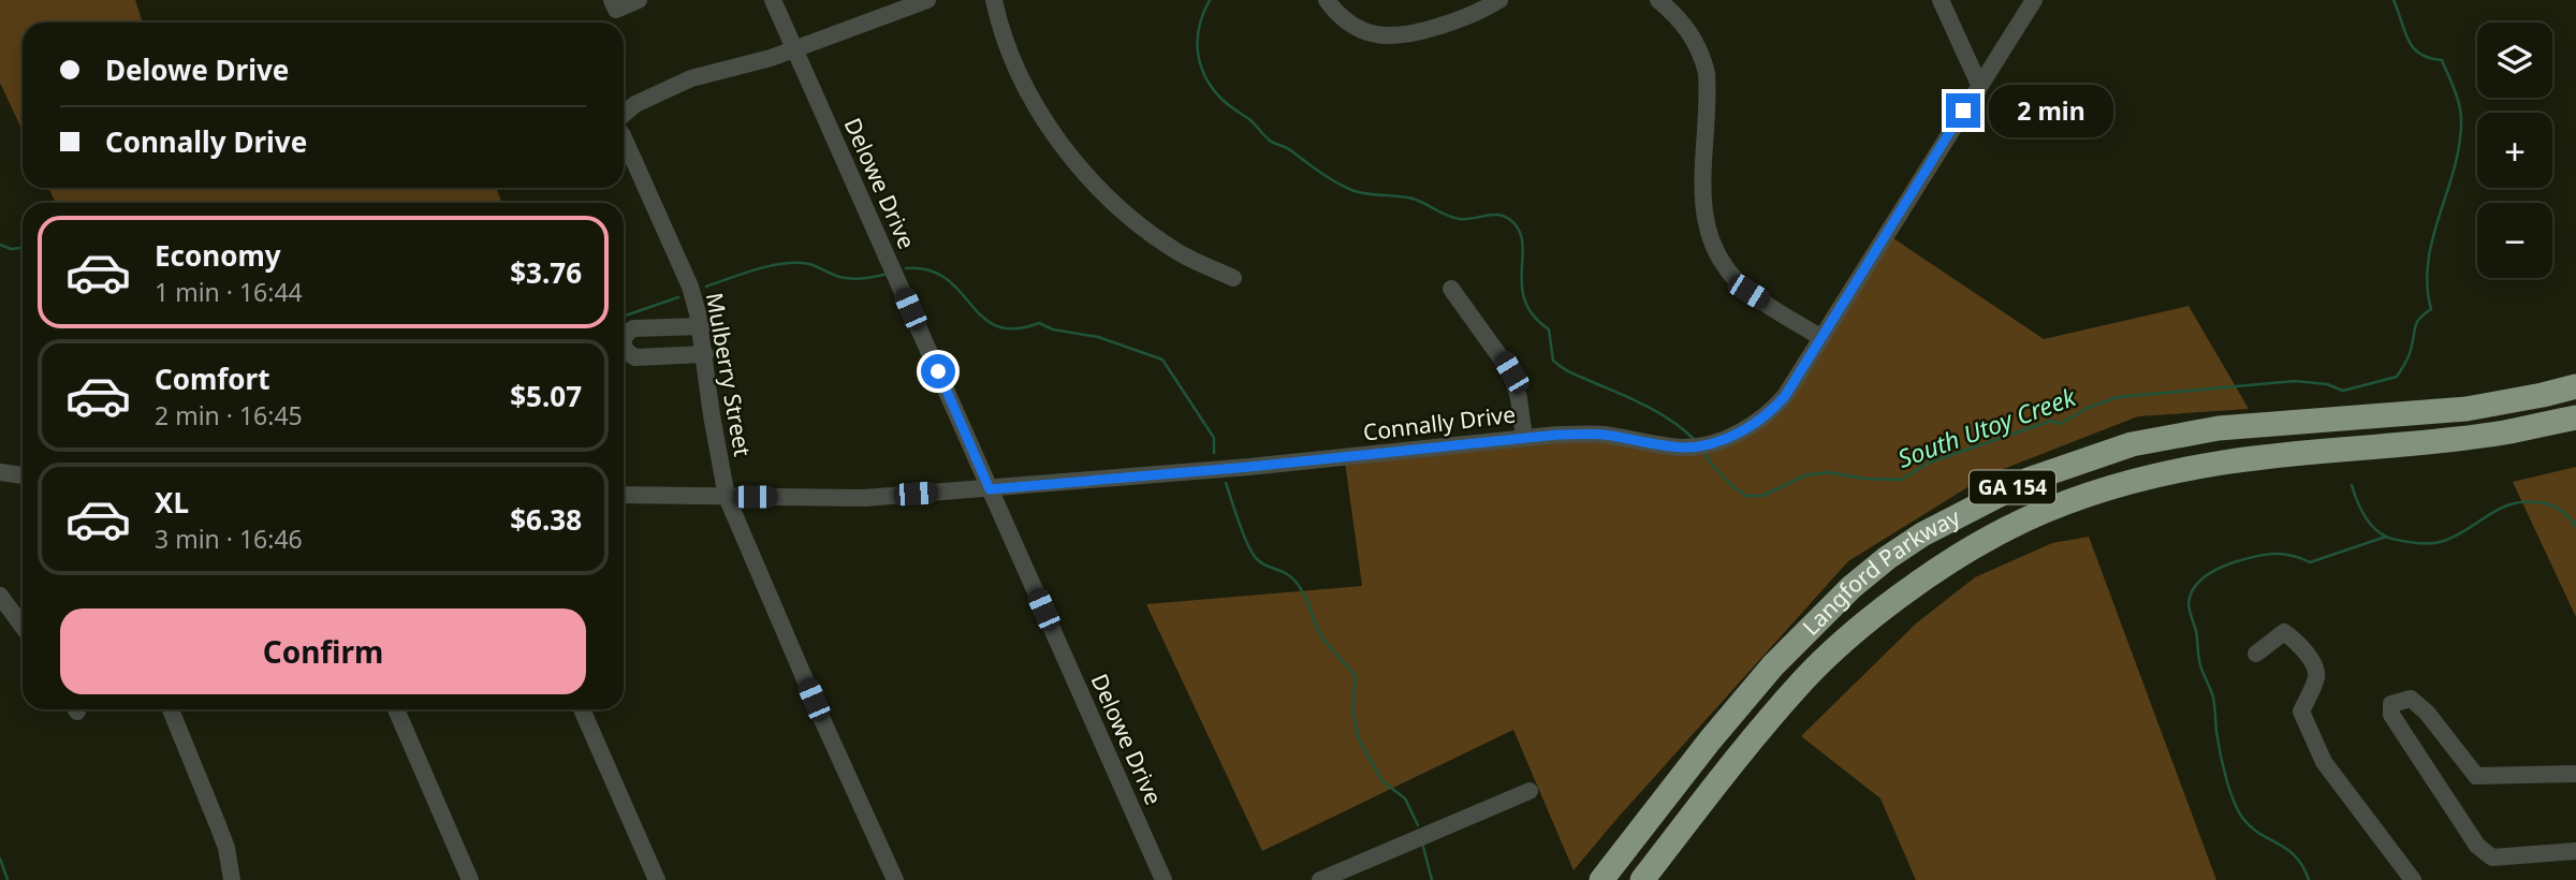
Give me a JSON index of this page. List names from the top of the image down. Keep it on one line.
{"streets":{"highway":["GA 154","Langford Parkway"],"street":["Delowe Drive","Mulberry Street","Connally Drive"]},"crossings":[["Delowe Drive","Connally Drive"],["Mulberry Street","Connally Drive"]],"water":["South Utoy Creek"],"page":{"map_buttons":["+","−"],"banner":["Delowe Drive","Connally Drive"],"bubble":"2 min","list":[{"name":"Economy","note":"1 min · 16:44","value":"$3.76"},{"name":"Comfort","note":"2 min · 16:45","value":"$5.07"},{"name":"XL","note":"3 min · 16:46","value":"$6.38"}],"buttons":"Confirm"}}
